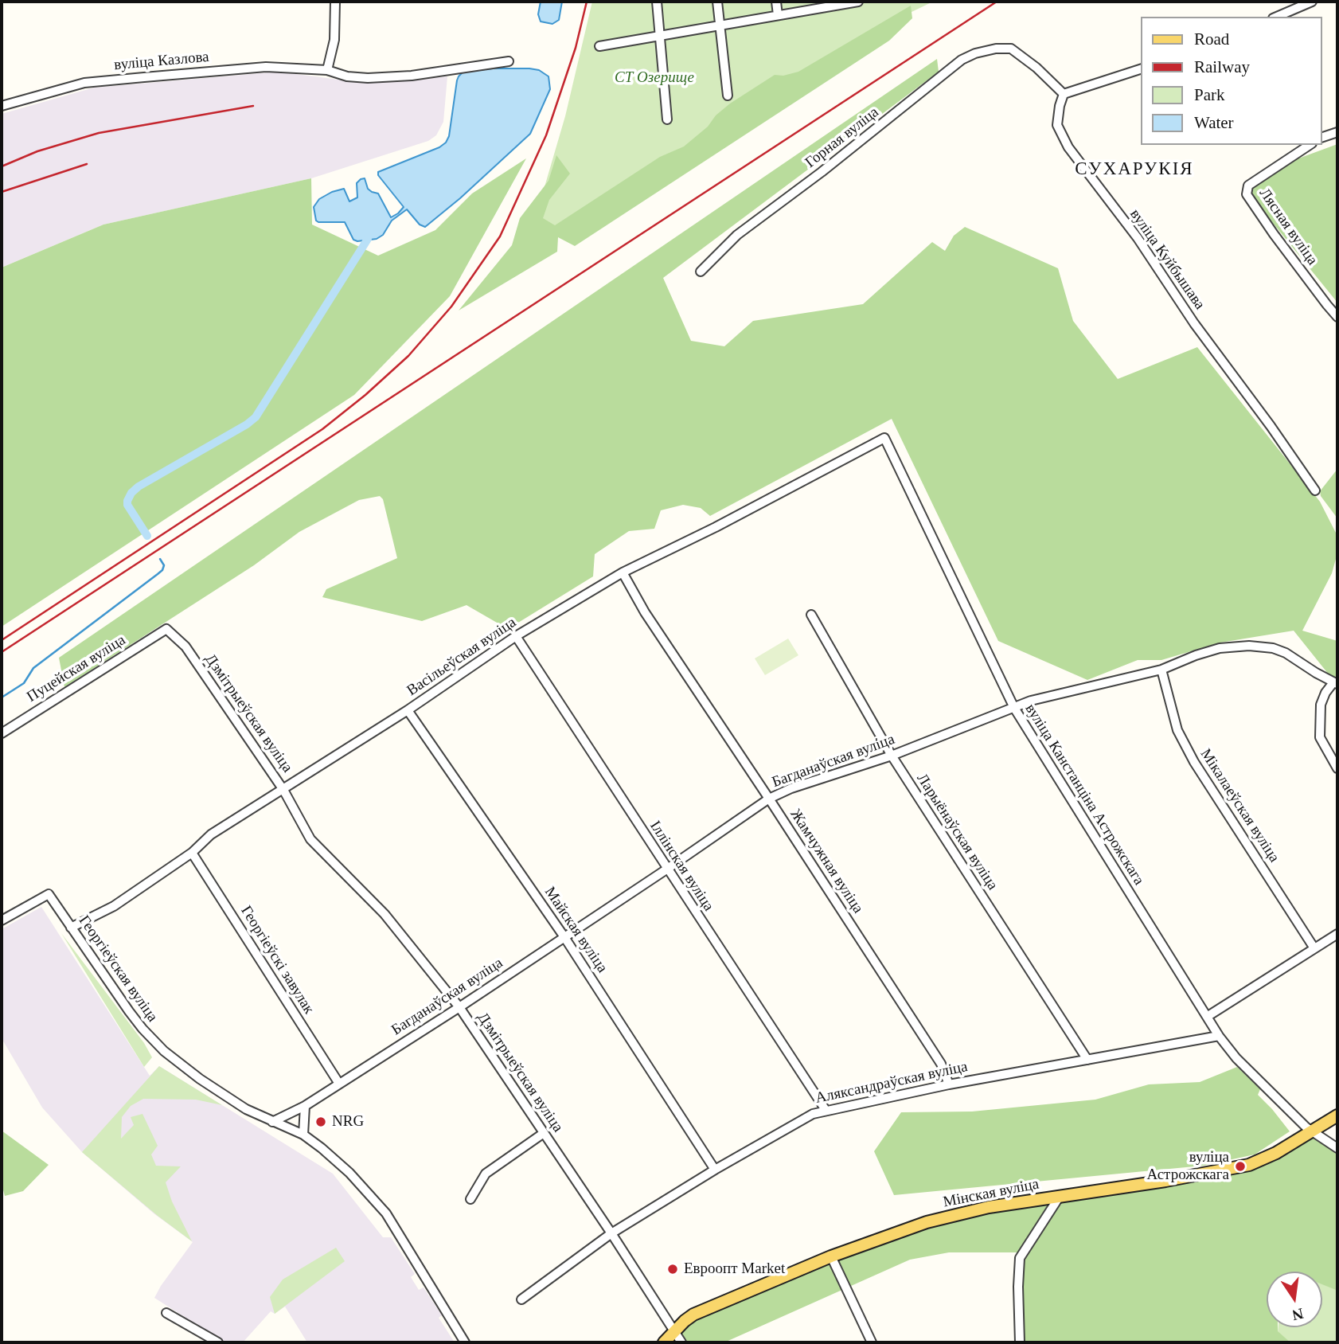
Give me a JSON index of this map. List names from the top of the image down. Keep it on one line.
{"streets":{"main road":["Мінская вуліца"],"street":["вуліца Казлова","Горная вуліца","Лясная вуліца","вуліца Куйбышава","Васільеўская вуліца","Пуцейская вуліца","Дзмітрыеўская вуліца","Багданаўская вуліца","вуліца Канстанціна Астрожскага","Мікалаеўская вуліца","Ларыёнаўская вуліца","Жамчужная вуліца","Іллінская вуліца","Майская вуліца","Георгіеўскі завулак","Георгіеўская вуліца","Аляксандраўская вуліца"]},"crossings":[["Горная вуліца","вуліца Куйбышава"],["Васільеўская вуліца","Дзмітрыеўская вуліца"],["Васільеўская вуліца","вуліца Канстанціна Астрожскага"],["Васільеўская вуліца","Жамчужная вуліца"],["Васільеўская вуліца","Іллінская вуліца"],["Васільеўская вуліца","Майская вуліца"],["Васільеўская вуліца","Георгіеўскі завулак"],["Васільеўская вуліца","Георгіеўская вуліца"],["Пуцейская вуліца","Дзмітрыеўская вуліца"],["Дзмітрыеўская вуліца","Багданаўская вуліца"],["Дзмітрыеўская вуліца","Аляксандраўская вуліца"],["Дзмітрыеўская вуліца","Мінская вуліца"],["Багданаўская вуліца","вуліца Канстанціна Астрожскага"],["Багданаўская вуліца","Мікалаеўская вуліца"],["Багданаўская вуліца","Ларыёнаўская вуліца"],["Багданаўская вуліца","Жамчужная вуліца"],["Багданаўская вуліца","Іллінская вуліца"],["Багданаўская вуліца","Майская вуліца"],["Багданаўская вуліца","Георгіеўскі завулак"],["Багданаўская вуліца","Георгіеўская вуліца"],["вуліца Канстанціна Астрожскага","Аляксандраўская вуліца"],["вуліца Канстанціна Астрожскага","Мінская вуліца"],["Ларыёнаўская вуліца","Аляксандраўская вуліца"],["Жамчужная вуліца","Аляксандраўская вуліца"],["Іллінская вуліца","Аляксандраўская вуліца"],["Майская вуліца","Аляксандраўская вуліца"]],"districts":["СУХАРУКІЯ"],"parks":["СТ Озерище"],"places":["NRG","вуліца Астрожскага","Евроопт Market"],"legend":["Road","Railway","Park","Water"],"north":"bottom"}
